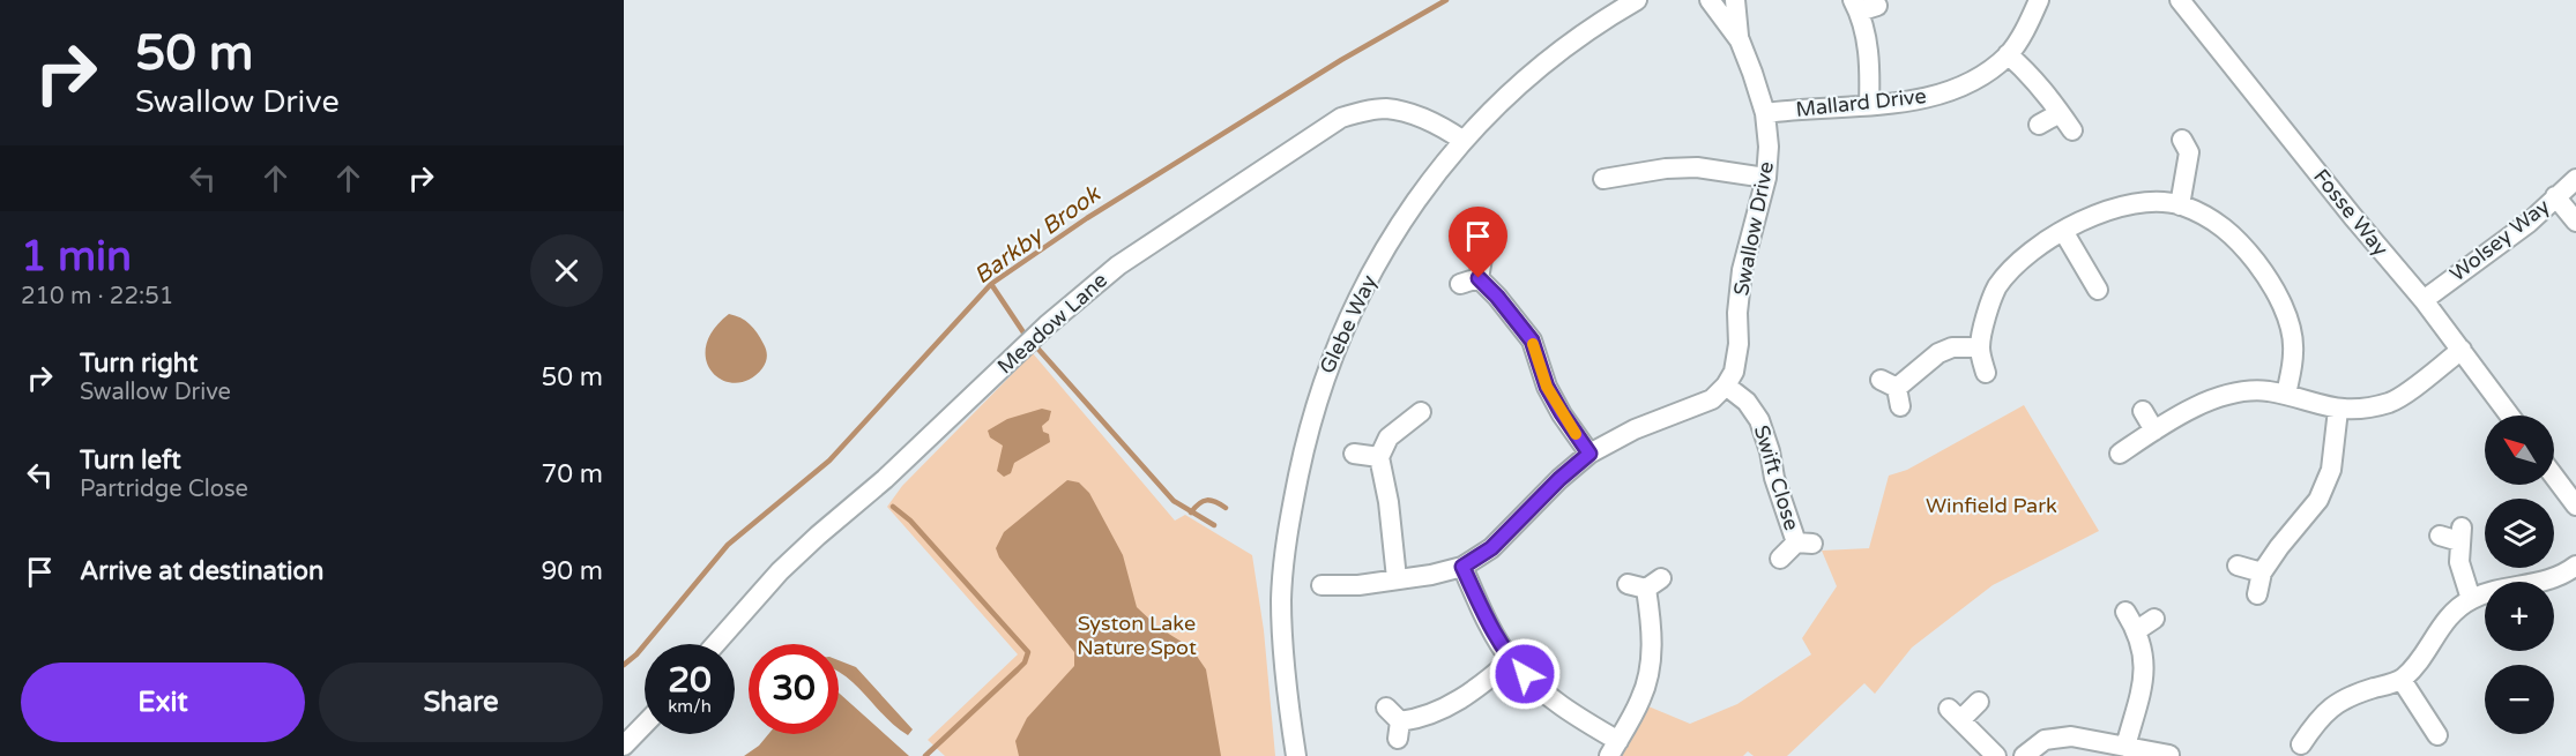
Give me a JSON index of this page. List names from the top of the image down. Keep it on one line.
{"streets":{"street":["Mallard Drive","Fosse Way","Swallow Drive","Wolsey Way","Meadow Lane","Glebe Way","Swift Close"]},"crossings":[["Mallard Drive","Swallow Drive"],["Fosse Way","Wolsey Way"],["Swallow Drive","Swift Close"],["Meadow Lane","Glebe Way"]],"water":["Barkby Brook"],"parks":["Winfield Park","Syston Lake Nature Spot"],"north":"top left","page":{"turn":["50 m","Swallow Drive"],"heading":["1 min","210 m · 22:51"],"list":[{"name":"Turn right","note":"Swallow Drive","value":"50 m"},{"name":"Turn left","note":"Partridge Close","value":"70 m"},{"name":"Arrive at destination","value":"90 m"}],"map_buttons":["+","−"],"speed":"20 km/h","limit":"30","buttons":["Exit","Share"]}}
